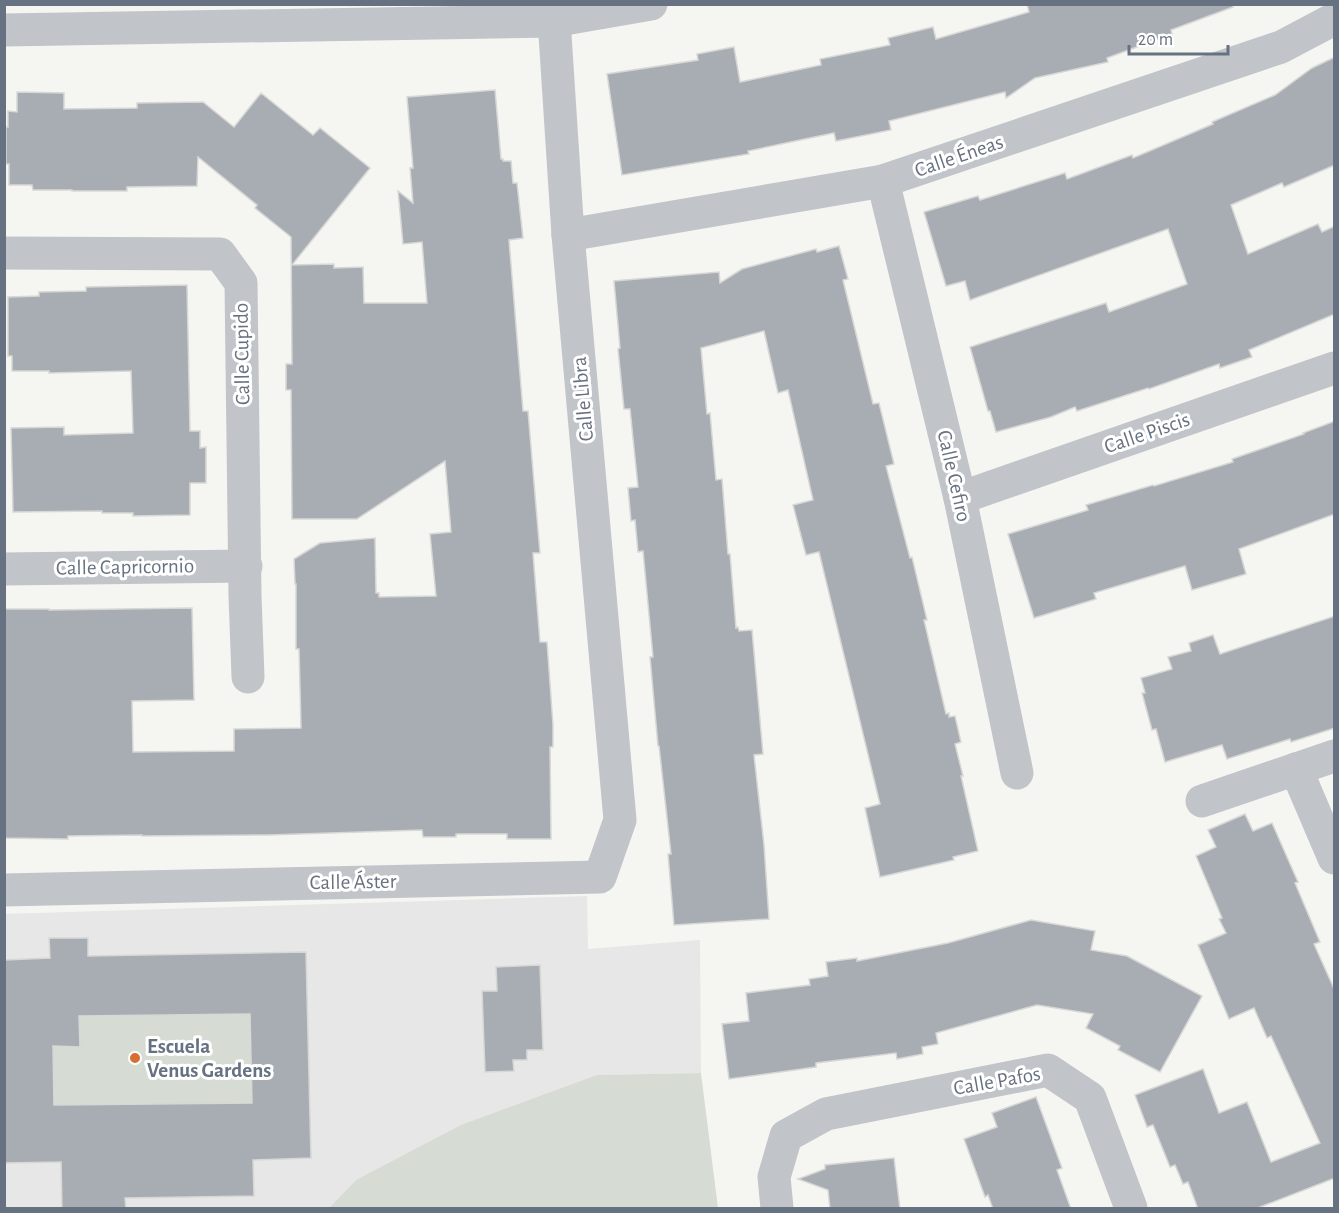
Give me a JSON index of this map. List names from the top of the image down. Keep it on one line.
{"streets":{"street":["Calle Éneas","Calle Cupido","Calle Libra","Calle Piscis","Calle Cefiro","Calle Capricornio","Calle Áster","Calle Pafos"]},"crossings":[["Calle Éneas","Calle Libra"],["Calle Éneas","Calle Cefiro"],["Calle Cupido","Calle Capricornio"],["Calle Libra","Calle Áster"],["Calle Piscis","Calle Cefiro"]],"places":["Escuela Venus Gardens"],"scale_bar":"20 m"}
